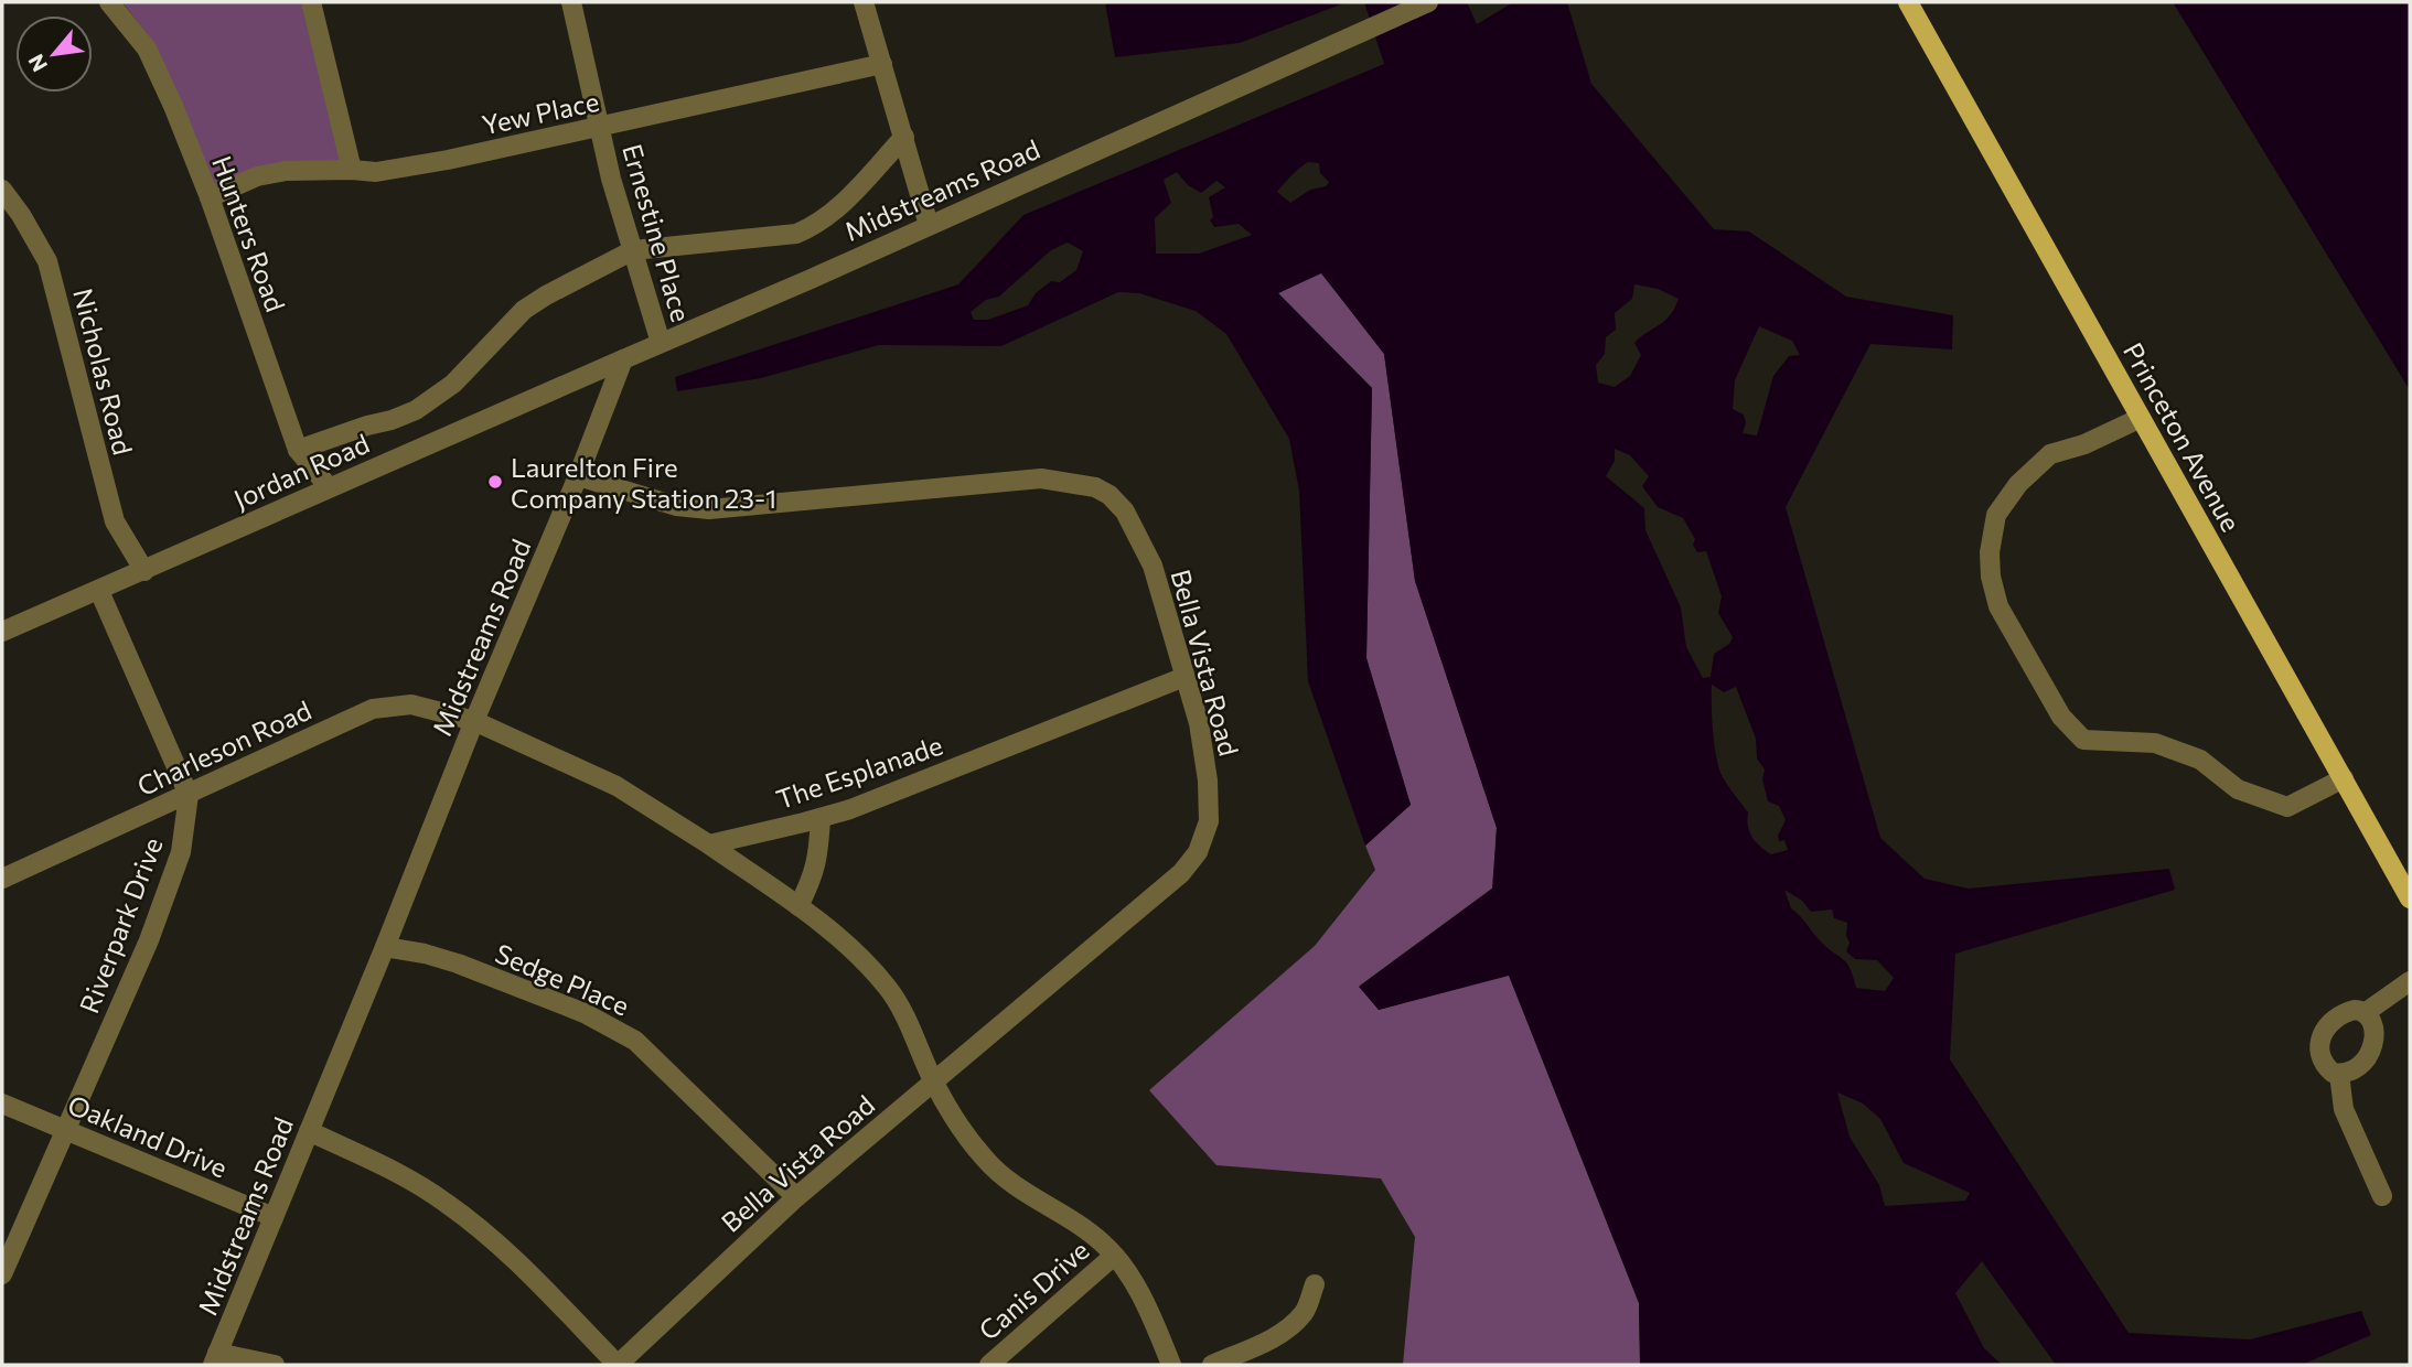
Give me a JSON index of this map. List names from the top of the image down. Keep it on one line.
{"streets":{"main road":["Princeton Avenue"],"street":["Yew Place","Midstreams Road","Ernestine Place","Hunters Road","Nicholas Road","Jordan Road","Bella Vista Road","Charleson Road","The Esplanade","Riverpark Drive","Sedge Place","Oakland Drive","Canis Drive"]},"crossings":[["Yew Place","Ernestine Place"],["Yew Place","Hunters Road"],["Midstreams Road","Ernestine Place"],["Midstreams Road","Jordan Road"],["Midstreams Road","Bella Vista Road"],["Midstreams Road","Charleson Road"],["Midstreams Road","Sedge Place"],["Midstreams Road","Oakland Drive"],["Hunters Road","Jordan Road"],["Nicholas Road","Jordan Road"],["Bella Vista Road","The Esplanade"],["Bella Vista Road","Sedge Place"],["Charleson Road","Riverpark Drive"],["Riverpark Drive","Oakland Drive"]],"places":["Laurelton Fire Company Station 23-1"],"north":"bottom left"}
